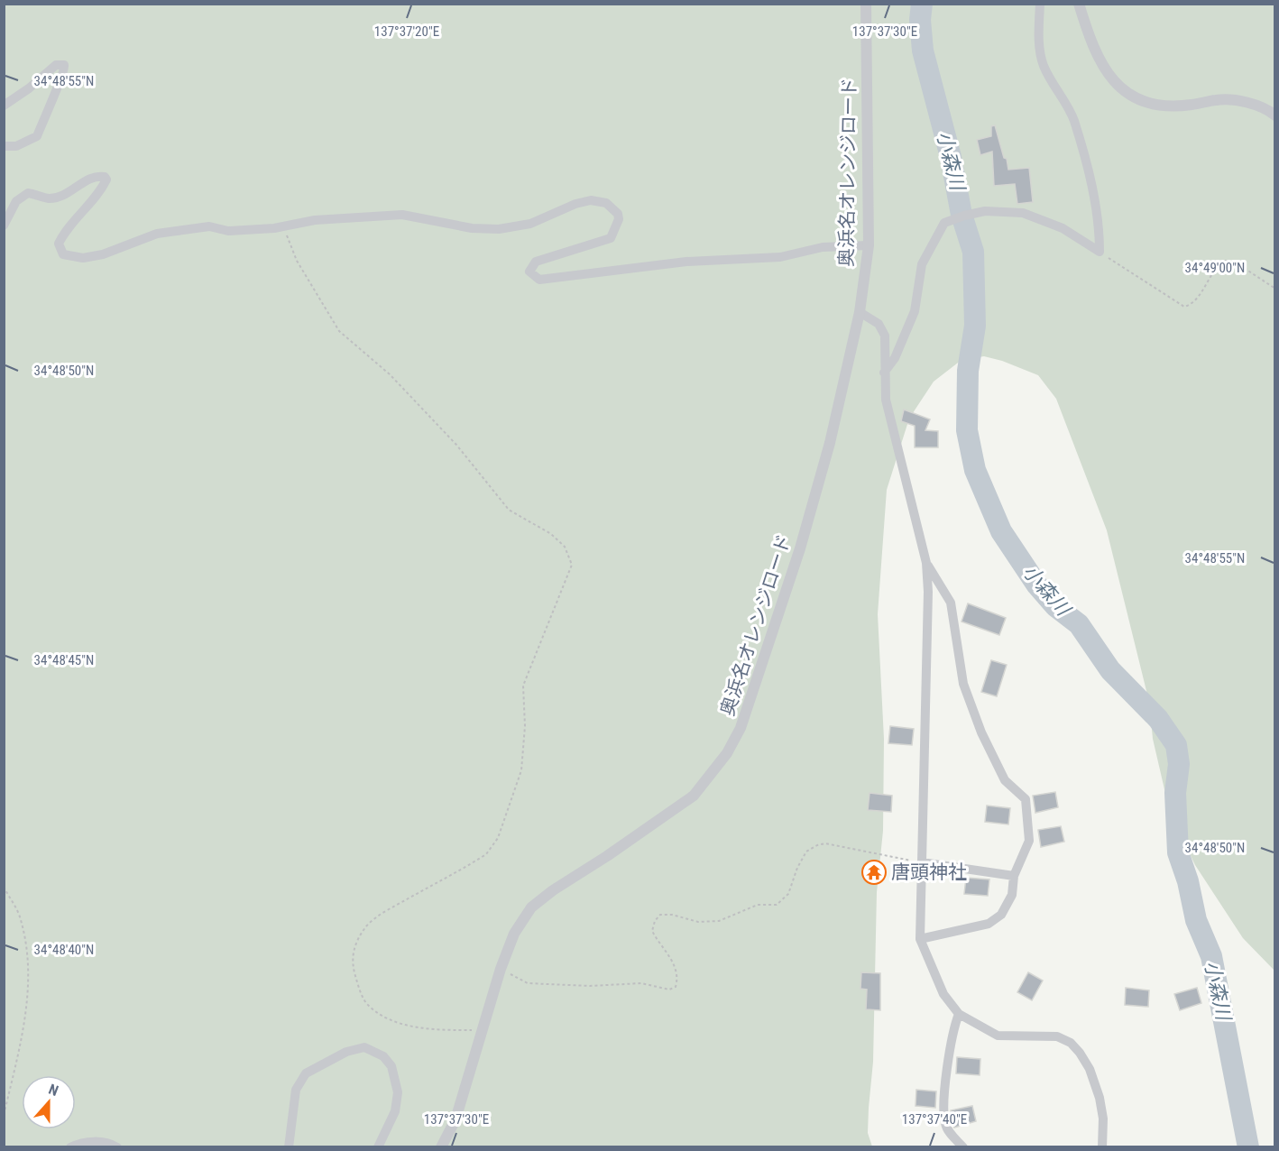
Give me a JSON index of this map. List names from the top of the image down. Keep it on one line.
{"streets":{"street":["奥浜名オレンジロード"]},"water":["小森川"],"places":{"temple":["唐頭神社"]},"north":"top","coordinates":["137°37'20\"E","137°37'30\"E","34°48'55\"N","34°49'00\"N","34°48'50\"N","34°48'45\"N","34°48'40\"N","137°37'40\"E"]}
